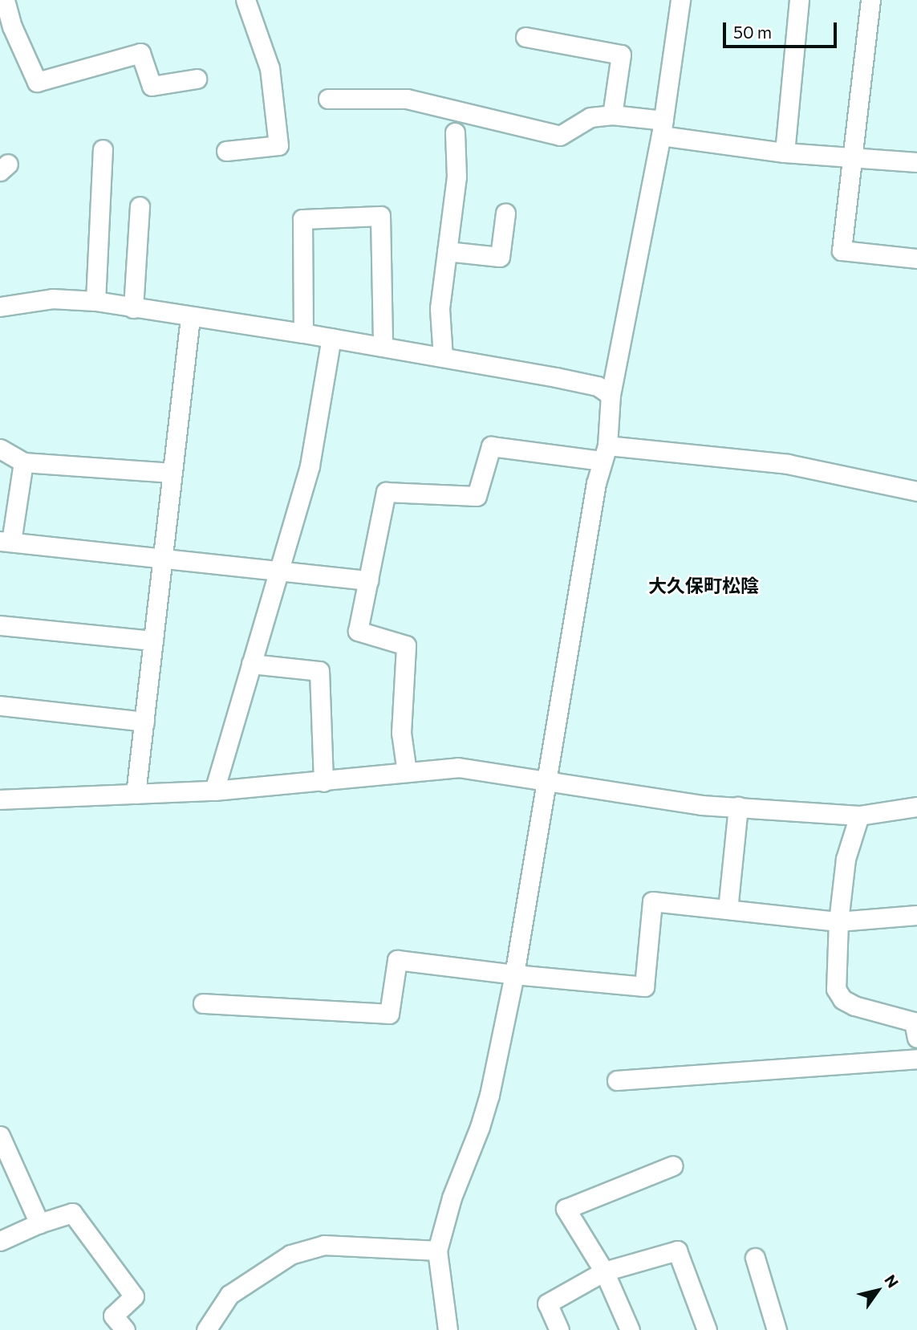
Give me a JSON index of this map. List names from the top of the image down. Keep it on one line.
{"districts":["大久保町松陰"],"scale_bar":"50 m","north":"top right"}
